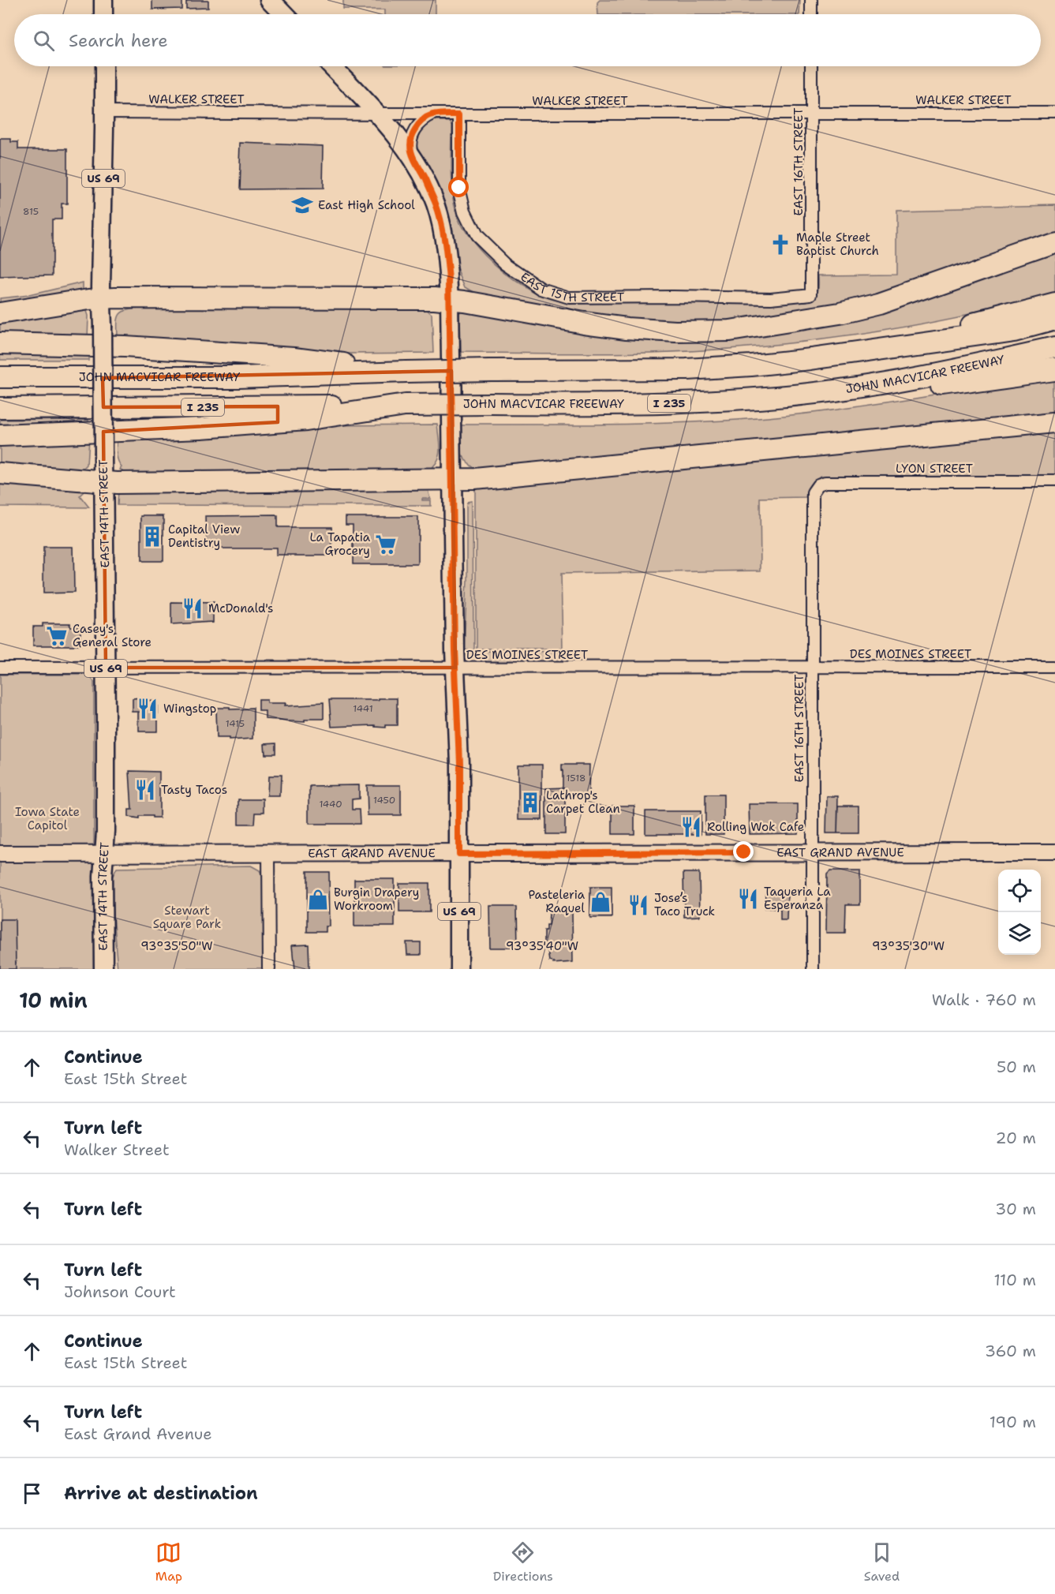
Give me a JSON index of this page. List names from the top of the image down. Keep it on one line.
{"streets":{"highway":["JOHN MACVICAR FREEWAY","I 235"],"main road":["US 69","EAST 14TH STREET","EAST GRAND AVENUE"],"street":["WALKER STREET","EAST 16TH STREET","EAST 15TH STREET","LYON STREET","DES MOINES STREET"]},"crossings":[["WALKER STREET","EAST 16TH STREET"],["WALKER STREET","US 69"],["WALKER STREET","EAST 15TH STREET"],["WALKER STREET","EAST 14TH STREET"],["EAST 16TH STREET","EAST 15TH STREET"],["EAST 16TH STREET","LYON STREET"],["EAST 16TH STREET","DES MOINES STREET"],["EAST 16TH STREET","EAST GRAND AVENUE"],["US 69","DES MOINES STREET"],["US 69","EAST GRAND AVENUE"],["EAST 14TH STREET","DES MOINES STREET"],["EAST 14TH STREET","EAST GRAND AVENUE"]],"parks":["Iowa State Capitol","Stewart Square Park"],"places":{"school or university":["East High School"],"church":["Maple Street Baptist Church"],"building":["Capital View Dentistry","Lathrop's Carpet Clean"],"supermarket":["La Tapatia Grocery","Casey's General Store"],"restaurant":["McDonald's","Wingstop","Tasty Tacos","Rolling Wok Cafe","Taqueria La Esperanza","Jose’s Taco Truck"],"shop":["Burgin Drapery Workroom","Pasteleria Raquel"]},"house_numbers":["815","1441","1415","1518","1450","1440"],"page":{"search":"Search here","heading":["10 min","Walk · 760 m"],"list":[["Continue","East 15th Street","50 m"],["Turn left","Walker Street","20 m"],["Turn left","30 m"],["Turn left","Johnson Court","110 m"],["Continue","East 15th Street","360 m"],["Turn left","East Grand Avenue","190 m"],"Arrive at destination"],"nav":["Map","Directions","Saved"]},"coordinates":["93°35'50\"W","93°35'40\"W","93°35'30\"W"]}
